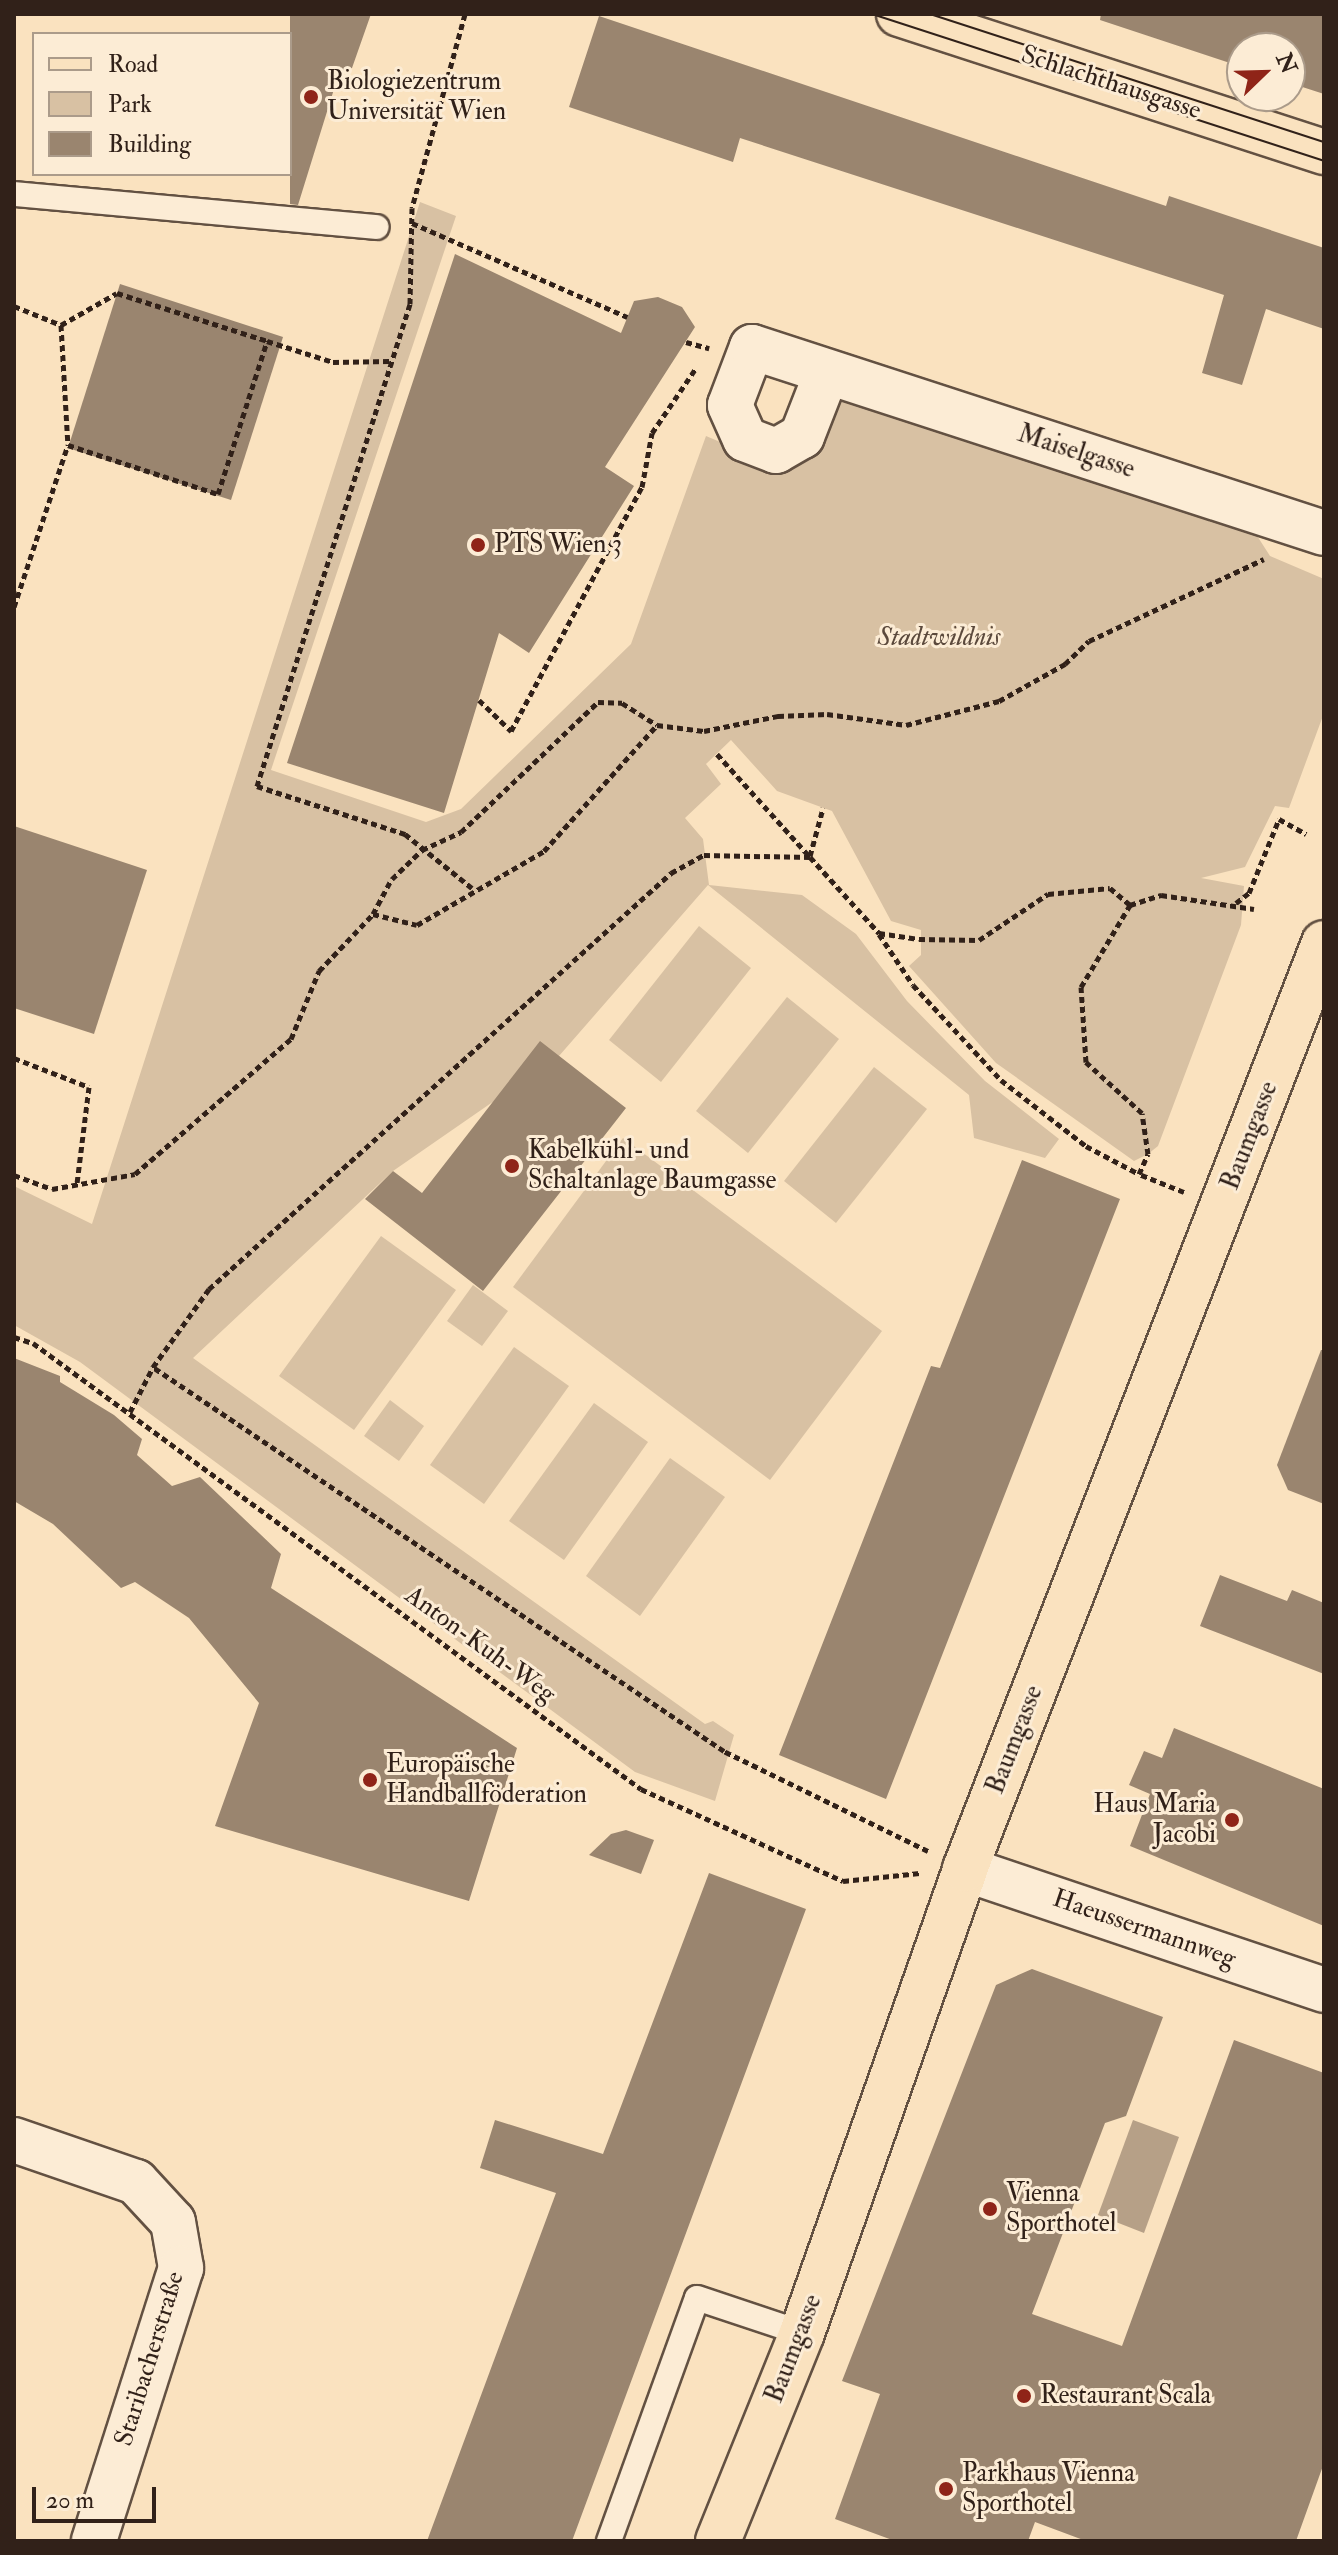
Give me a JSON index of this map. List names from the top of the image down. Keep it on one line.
{"streets":{"main road":["Schlachthausgasse","Baumgasse"],"street":["Maiselgasse","Haeussermannweg","Staribacherstraße"],"path":["Anton-Kuh-Weg"]},"crossings":[["Baumgasse","Anton-Kuh-Weg"],["Baumgasse","Haeussermannweg"],["Anton-Kuh-Weg","Haeussermannweg"]],"parks":["Stadtwildnis"],"places":["Biologiezentrum Universität Wien","PTS Wien 3","Kabelkühl- und Schaltanlage Baumgasse","Europäische Handballföderation","Haus Maria Jacobi","Vienna Sporthotel","Restaurant Scala","Parkhaus Vienna Sporthotel"],"legend":["Road","Park","Building"],"scale_bar":"20 m","north":"top right"}
